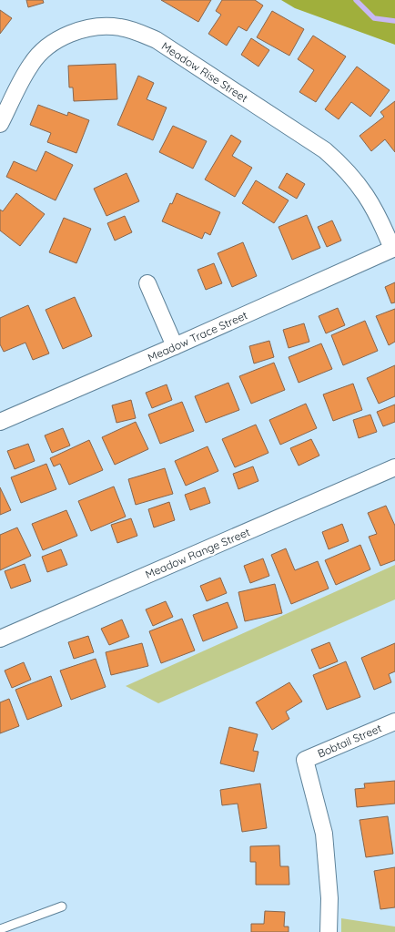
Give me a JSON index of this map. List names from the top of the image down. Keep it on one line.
{"streets":{"street":["Meadow Rise Street","Meadow Trace Street","Meadow Range Street","Bobtail Street"]},"crossings":[["Meadow Rise Street","Meadow Trace Street"]]}
